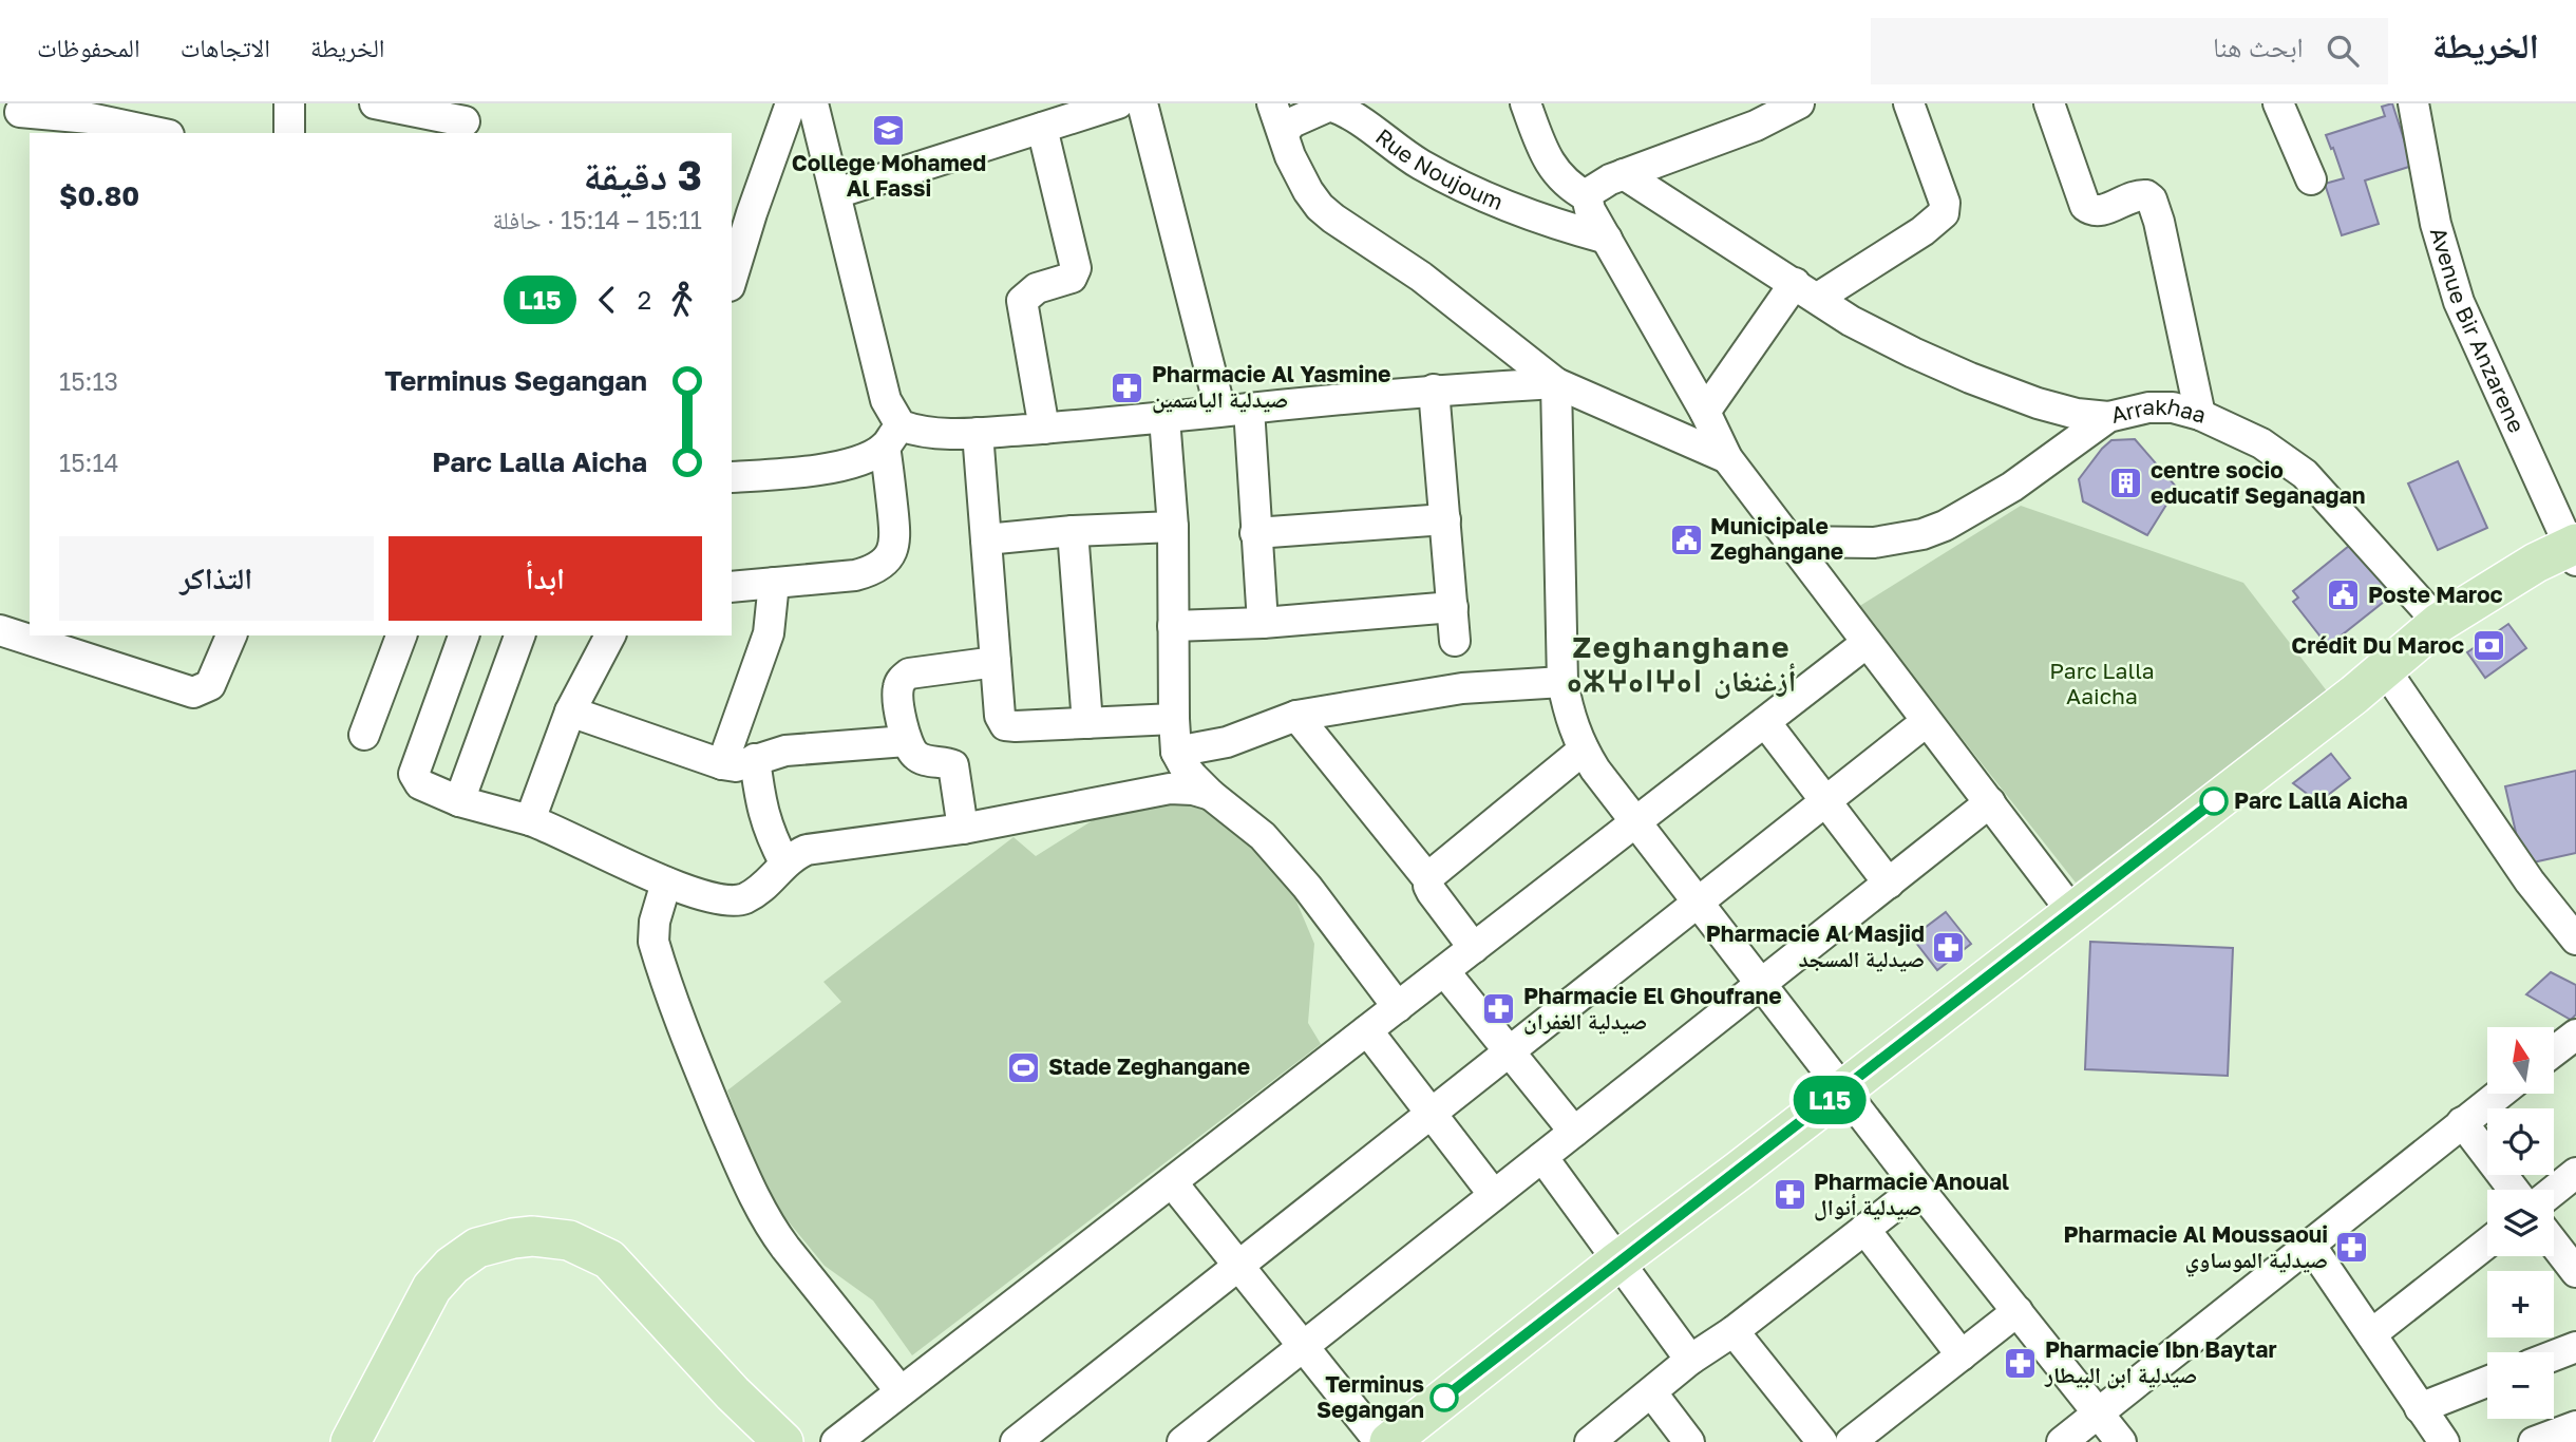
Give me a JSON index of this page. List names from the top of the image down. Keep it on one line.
{"streets":{"street":["Rue Noujoum","Avenue Bir Anzarene","Arrakhaa"]},"districts":["Zeghanghane ⴰⵣⵖⴰⵏⵖⴰⵏ أزغنغان"],"parks":["Parc Lalla Aaicha"],"places":{"school or university":["College Mohamed Al Fassi"],"pharmacy":["Pharmacie Al Yasmine صيدلية الياسمين","Pharmacie Al Masjid صيدلية المسجد","Pharmacie El Ghoufrane صيدلية الغفران","Pharmacie Anoual صيدلية أنوال","Pharmacie Al Moussaoui صيدلية الموساوي","Pharmacie Ibn Baytar صيدلية ابن البيطار"],"building":["centre socio educatif Seganagan"],"public building":["Municipale Zeghangane","Poste Maroc"],"bank":["Crédit Du Maroc"],"other":["Parc Lalla Aicha","Terminus Segangan"],"sports":["Stade Zeghangane"]},"lines":["bus line L15"],"north":"top","page":{"header":"الخريطة","search":"ابحث هنا","nav":["الخريطة","الاتجاهات","المحفوظات"],"on_map":"L15","heading":["3 دقيقة","15:11 – 15:14 · حافلة","$0.80"],"legs":["2","L15"],"list":[{"name":"Terminus Segangan","value":"15:13"},{"name":"Parc Lalla Aicha","value":"15:14"}],"buttons":["ابدأ","التذاكر"],"map_buttons":["+","−"]}}
